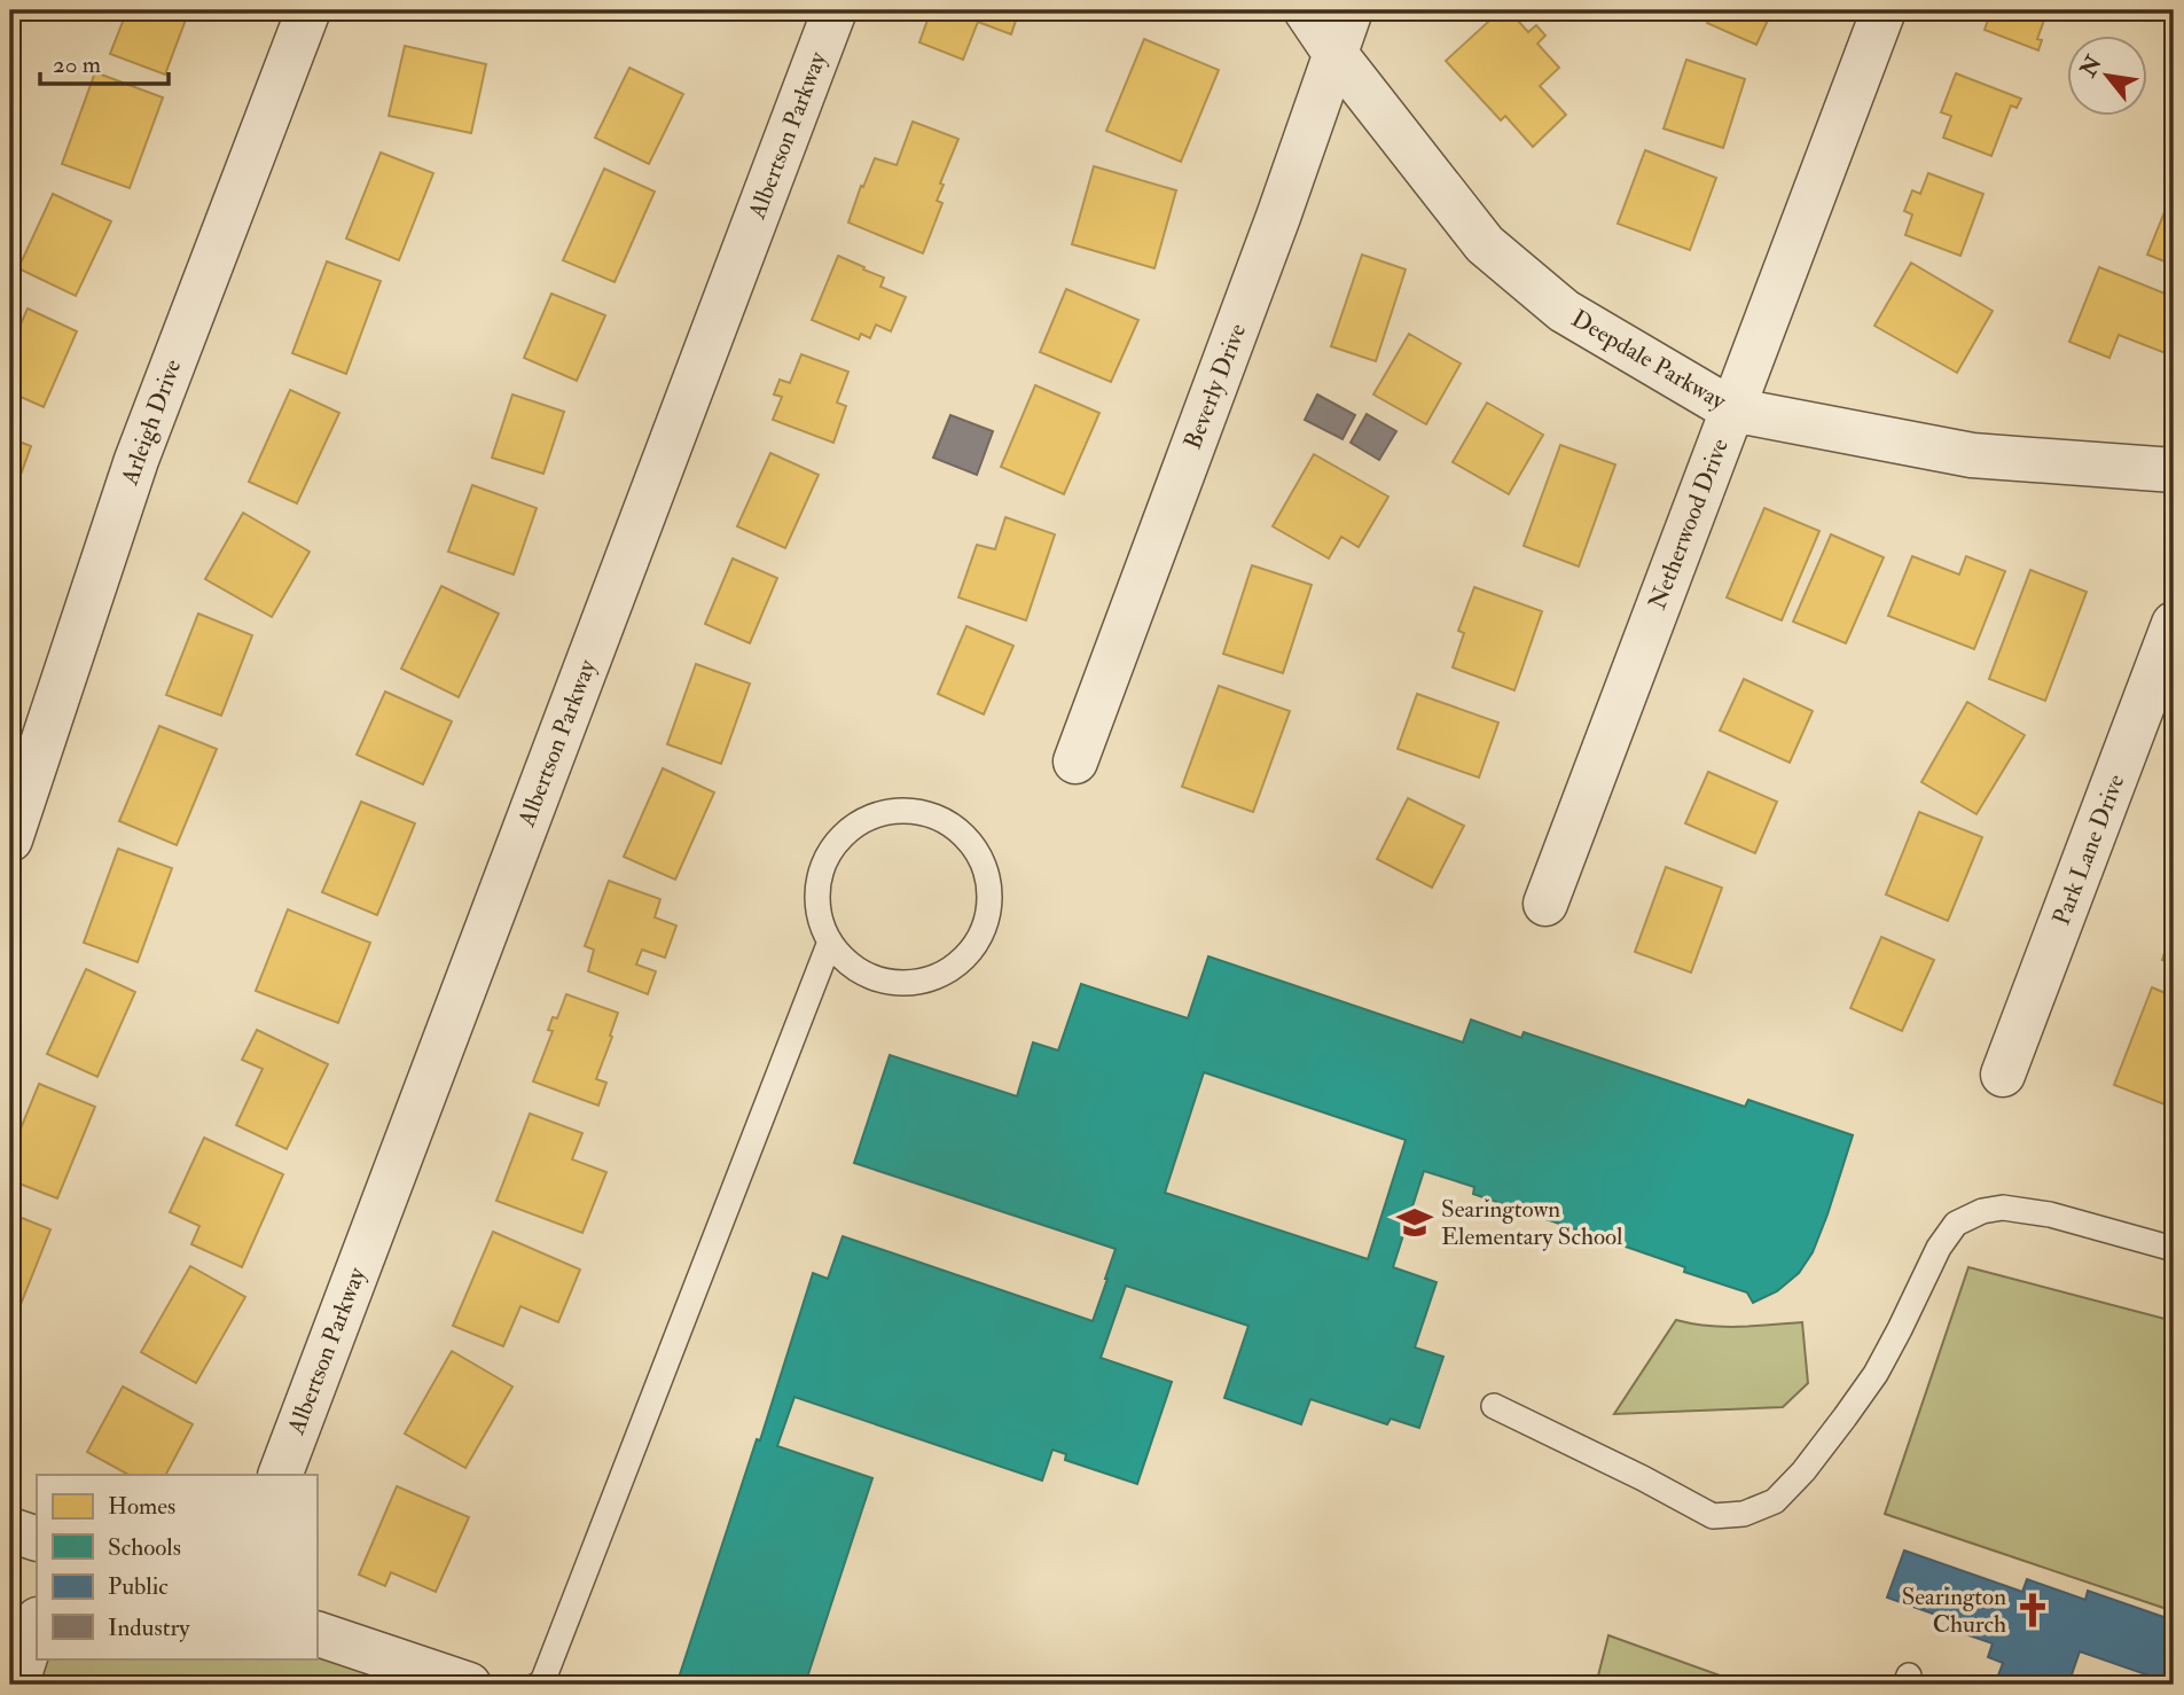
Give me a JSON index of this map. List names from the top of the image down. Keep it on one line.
{"streets":{"street":["Albertson Parkway","Deepdale Parkway","Beverly Drive","Arleigh Drive","Netherwood Drive","Park Lane Drive"]},"crossings":[["Deepdale Parkway","Beverly Drive"],["Deepdale Parkway","Netherwood Drive"]],"places":{"school or university":["Searingtown Elementary School"],"church":["Searington Church"]},"legend":["Homes","Schools","Public","Industry"],"scale_bar":"20 m","north":"top left"}
